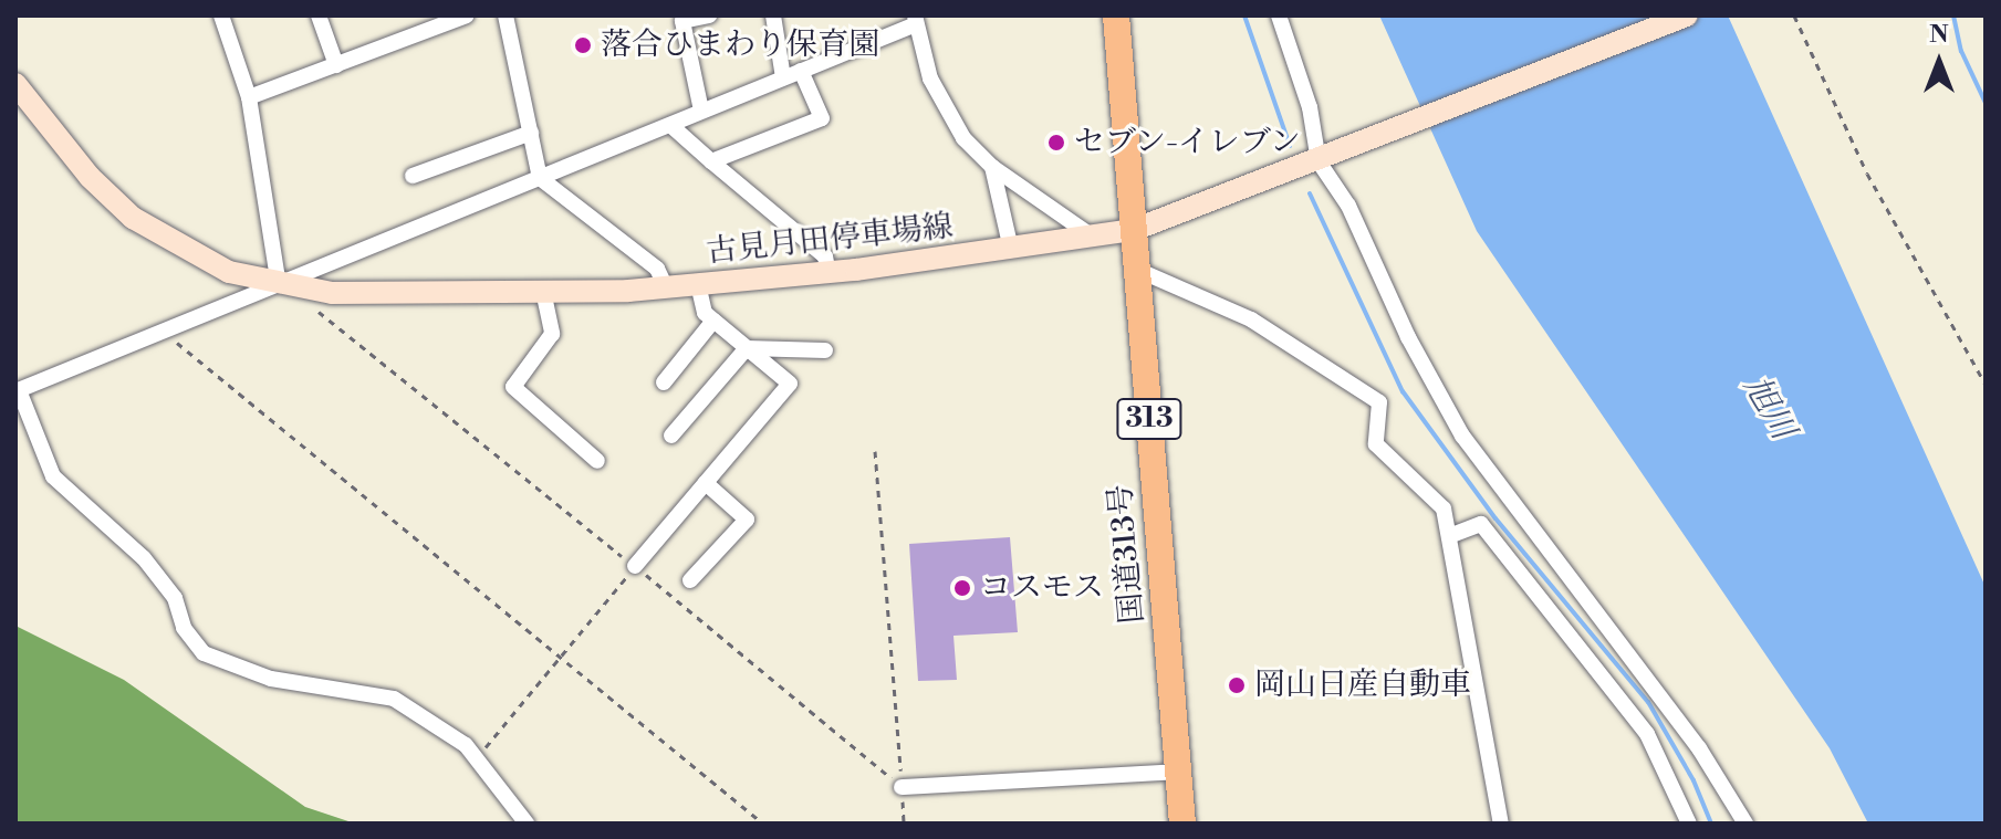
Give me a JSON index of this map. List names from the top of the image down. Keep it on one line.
{"streets":{"highway":["313","国道313号"],"main road":["古見月田停車場線"]},"crossings":[["古見月田停車場線","国道313号"]],"water":["旭川"],"places":["落合ひまわり保育園","セブン-イレブン","コスモス","岡山日産自動車"],"north":"top"}
